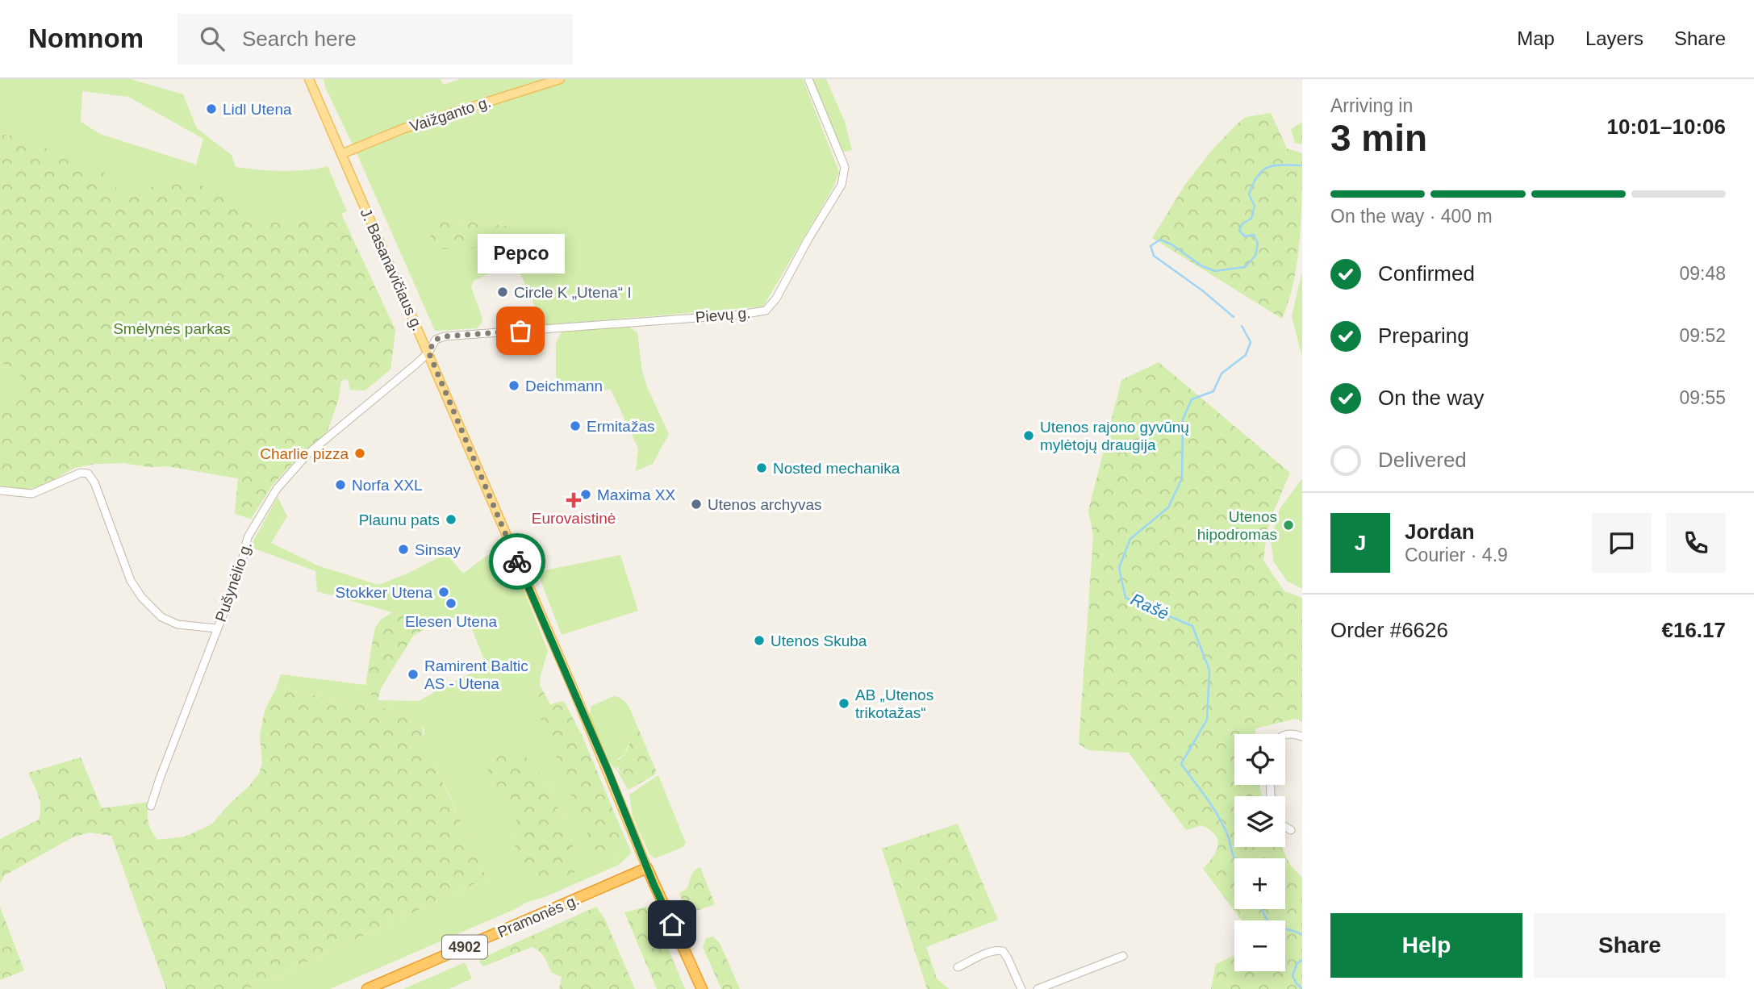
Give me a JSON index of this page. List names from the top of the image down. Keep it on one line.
{"streets":{"highway":["J. Basanavičiaus g.","Pramonės g.","4902"],"main road":["Vaižganto g."],"street":["Pievų g.","Pušynėlio g."]},"crossings":[["Vaižganto g.","J. Basanavičiaus g."],["J. Basanavičiaus g.","Pievų g."],["J. Basanavičiaus g.","Pušynėlio g."],["J. Basanavičiaus g.","Pramonės g."],["Pievų g.","Pušynėlio g."]],"water":["Rašė"],"parks":["Smėlynės parkas"],"places":{"other":["Lidl Utena","Circle K „Utena“ I","Pepco","Deichmann","Ermitažas","Utenos rajono gyvūnų mylėtojų draugija","Charlie pizza","Nosted mechanika","Norfa XXL","Maxima XX","Utenos archyvas","Plaunu pats","Utenos hipodromas","Sinsay","Stokker Utena","Elesen Utena","Utenos Skuba","Ramirent Baltic AS - Utena","AB „Utenos trikotažas“"],"health":["Eurovaistinė"]},"page":{"header":"Nomnom","search":"Search here","nav":["Map","Layers","Share"],"heading":["3 min","Arriving in","10:01–10:06"],"panel":["Jordan","Courier · 4.9","Order #6626","€16.17"],"bar":"On the way · 400 m","bubble":"Pepco","list":[["Confirmed","09:48"],["Preparing","09:52"],["On the way","09:55"],"Delivered"],"round":"J","map_buttons":["+","−"],"buttons":["Help","Share"]}}
